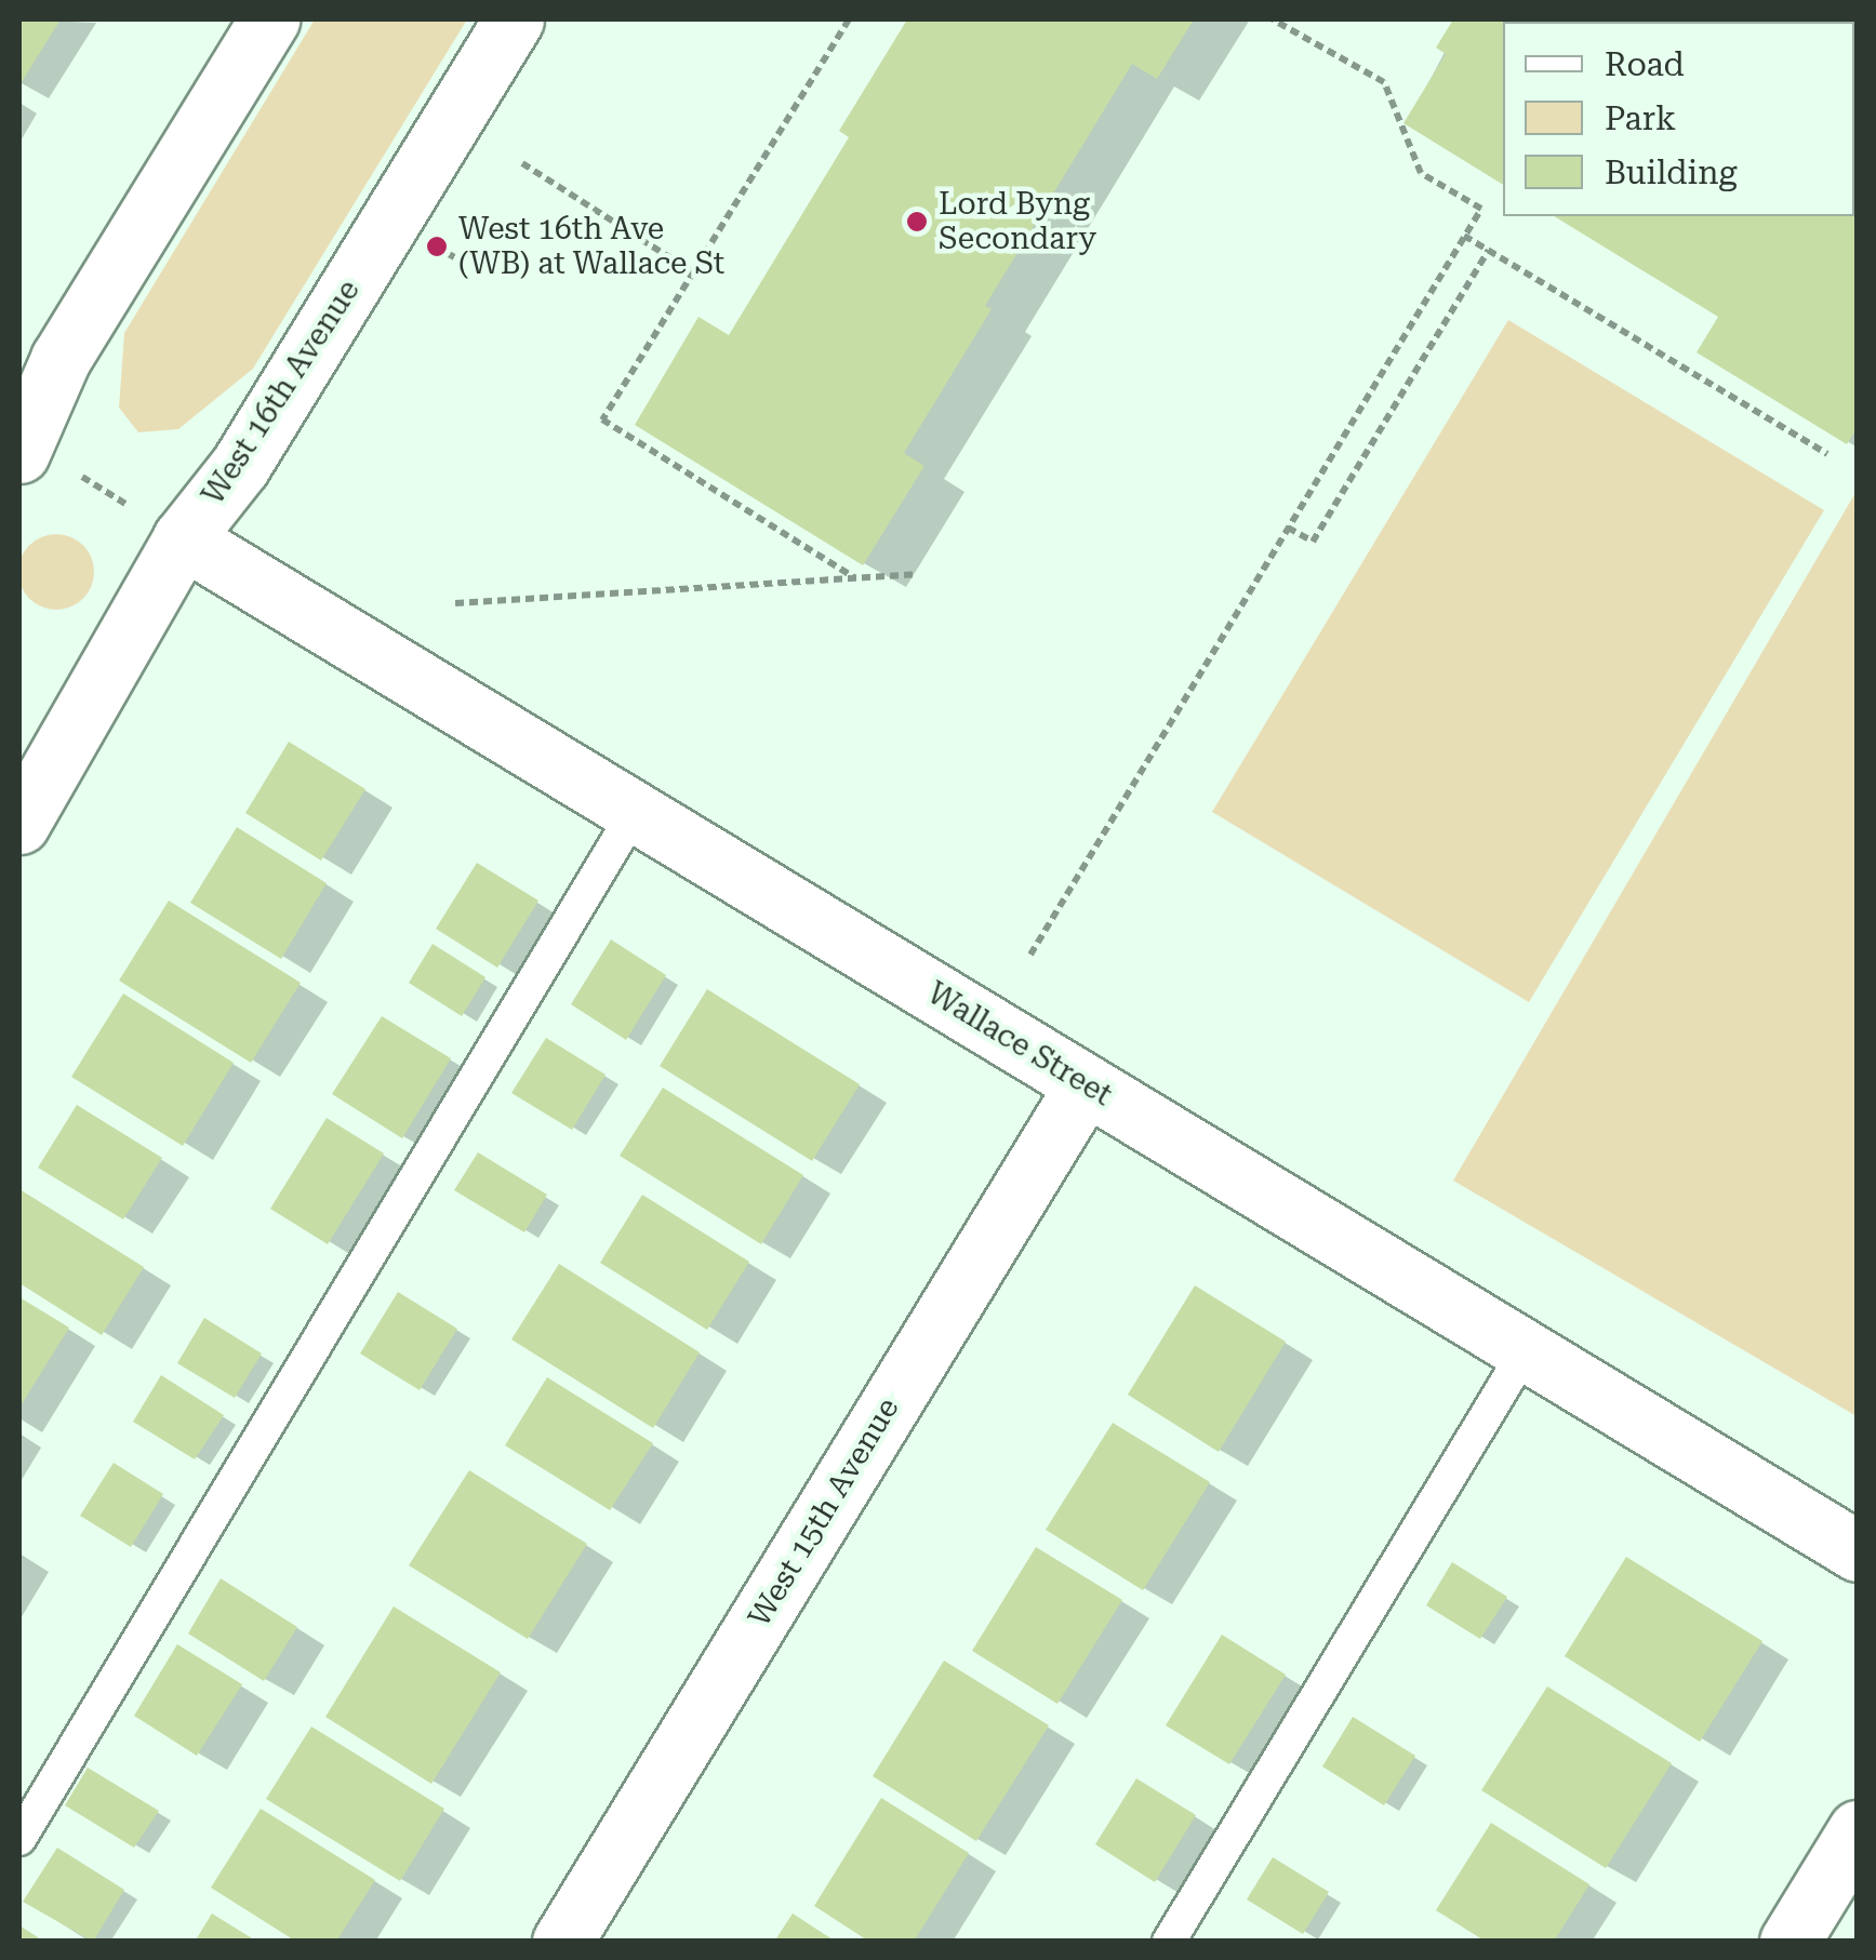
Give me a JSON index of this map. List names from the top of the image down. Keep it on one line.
{"streets":{"street":["West 16th Avenue","Wallace Street","West 15th Avenue"]},"crossings":[["West 16th Avenue","Wallace Street"],["Wallace Street","West 15th Avenue"]],"places":["Lord Byng Secondary","West 16th Ave (WB) at Wallace St"],"legend":["Road","Park","Building"]}
